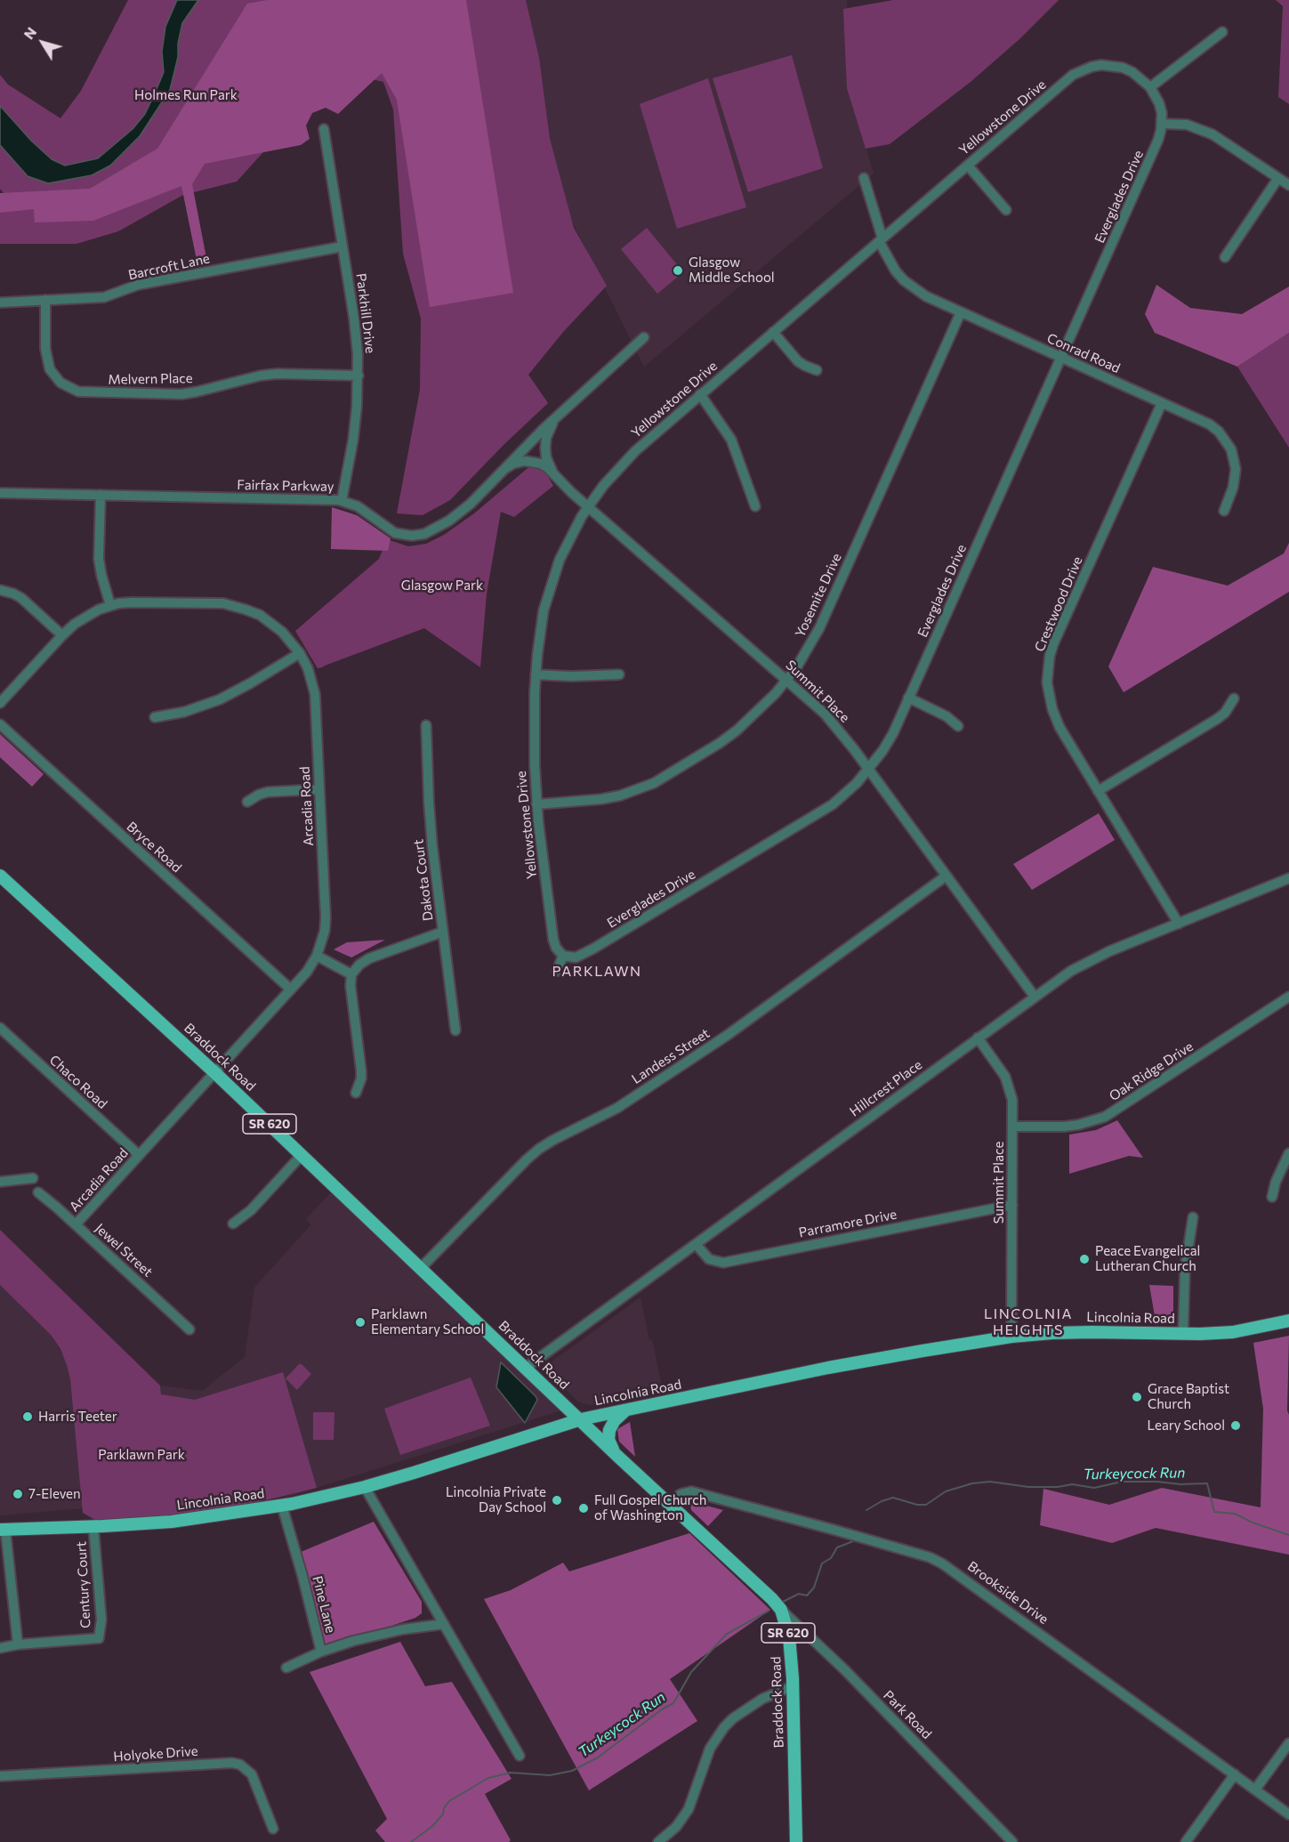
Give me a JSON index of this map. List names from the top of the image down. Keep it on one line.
{"streets":{"main road":["Braddock Road","SR 620","Lincolnia Road"],"street":["Yellowstone Drive","Everglades Drive","Barcroft Lane","Parkhill Drive","Conrad Road","Melvern Place","Fairfax Parkway","Yosemite Drive","Crestwood Drive","Summit Place","Arcadia Road","Bryce Road","Dakota Court","Landess Street","Oak Ridge Drive","Chaco Road","Hillcrest Place","Parramore Drive","Jewel Street","Century Court","Brookside Drive","Pine Lane","Park Road","Holyoke Drive"]},"crossings":[["Yellowstone Drive","Everglades Drive"],["Yellowstone Drive","Conrad Road"],["Yellowstone Drive","Yosemite Drive"],["Yellowstone Drive","Summit Place"],["Everglades Drive","Conrad Road"],["Everglades Drive","Summit Place"],["Barcroft Lane","Parkhill Drive"],["Barcroft Lane","Melvern Place"],["Parkhill Drive","Melvern Place"],["Parkhill Drive","Fairfax Parkway"],["Conrad Road","Yosemite Drive"],["Conrad Road","Crestwood Drive"],["Fairfax Parkway","Summit Place"],["Yosemite Drive","Summit Place"],["Crestwood Drive","Hillcrest Place"],["Summit Place","Landess Street"],["Summit Place","Oak Ridge Drive"],["Summit Place","Hillcrest Place"],["Summit Place","Parramore Drive"],["Summit Place","Lincolnia Road"],["Arcadia Road","Bryce Road"],["Arcadia Road","Braddock Road"],["Arcadia Road","Chaco Road"],["Arcadia Road","Jewel Street"],["Landess Street","Braddock Road"],["Braddock Road","Hillcrest Place"],["Braddock Road","Lincolnia Road"],["Braddock Road","Brookside Drive"],["Braddock Road","Park Road"],["Hillcrest Place","Parramore Drive"],["Lincolnia Road","Century Court"],["Lincolnia Road","Pine Lane"]],"districts":["PARKLAWN","LINCOLNIA HEIGHTS"],"water":["Turkeycock Run"],"parks":["Holmes Run Park","Glasgow Park","Parklawn Park"],"places":["Glasgow Middle School","Peace Evangelical Lutheran Church","Parklawn Elementary School","Grace Baptist Church","Harris Teeter","Leary School","7-Eleven","Lincolnia Private Day School","Full Gospel Church of Washington"],"north":"top left"}
